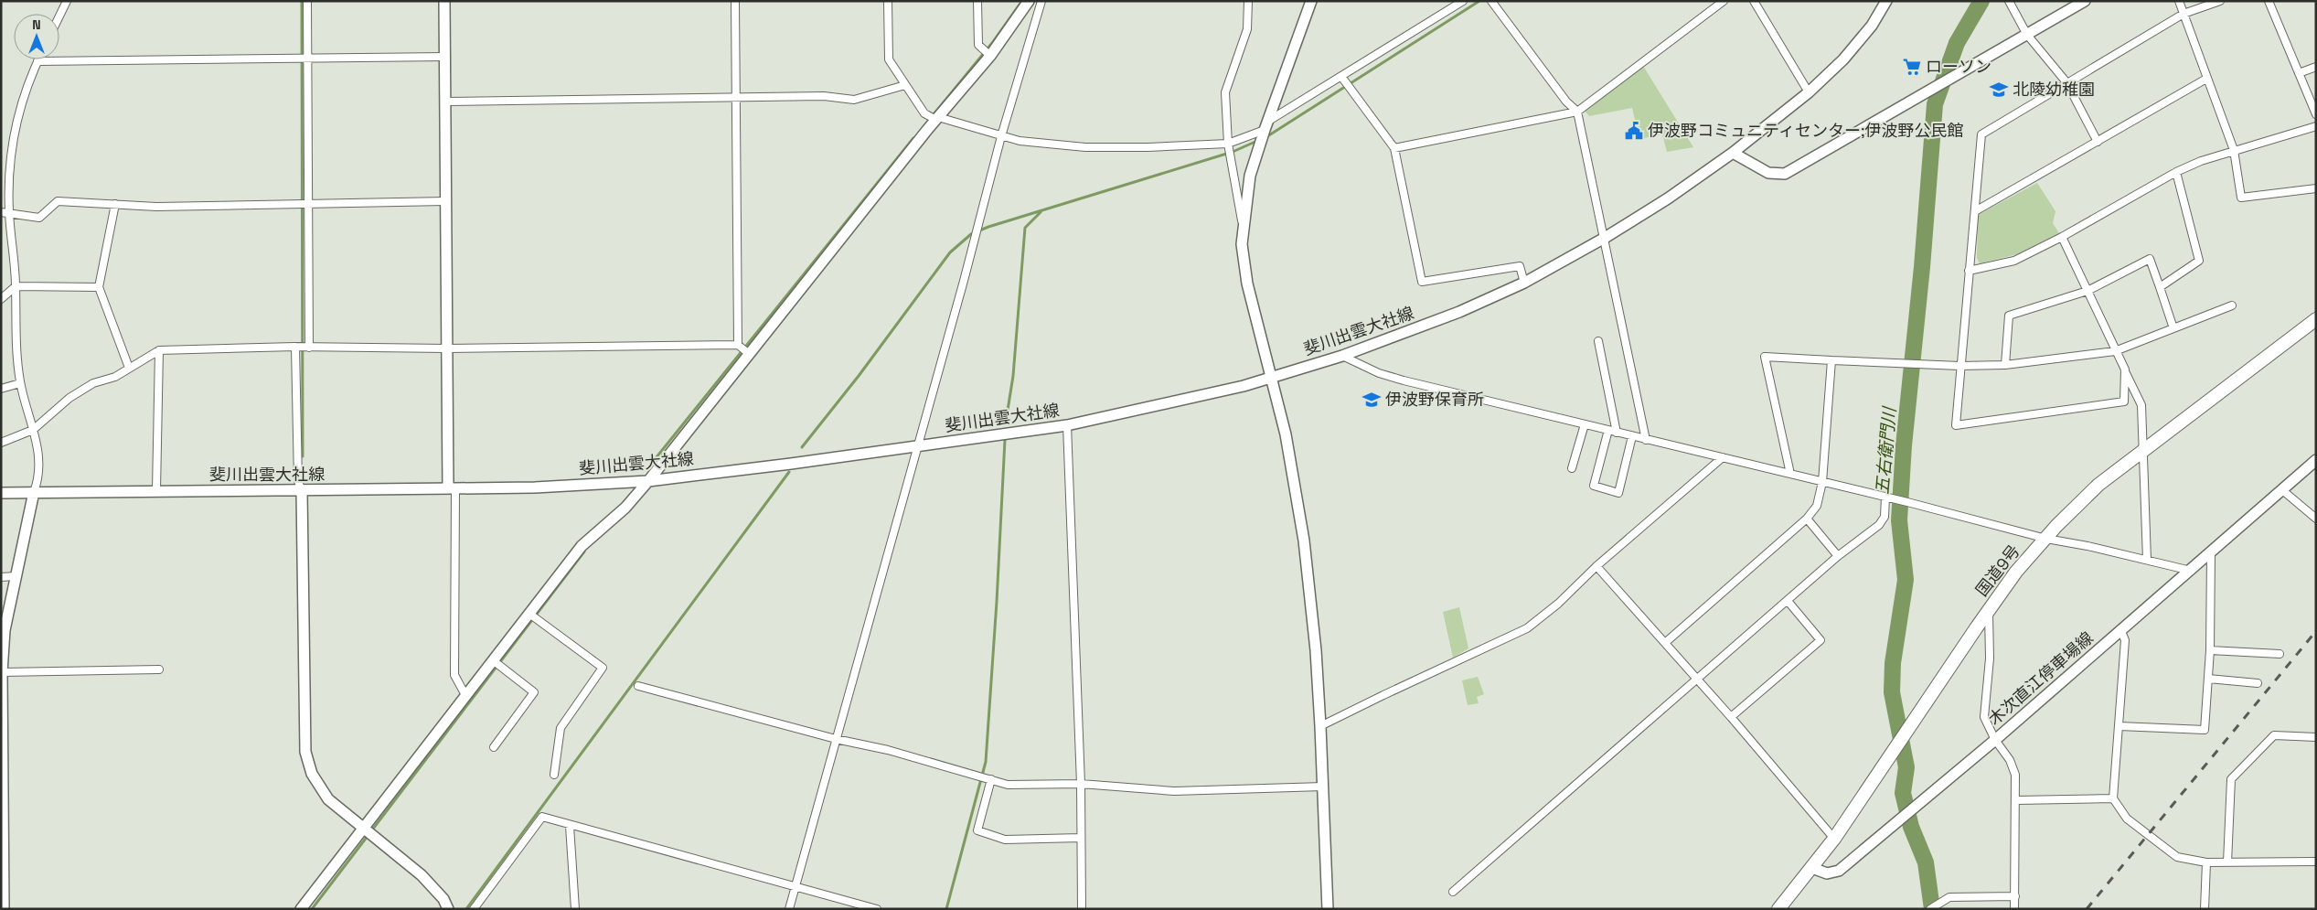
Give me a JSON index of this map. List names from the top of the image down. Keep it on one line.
{"streets":{"highway":["国道9号"],"street":["斐川出雲大社線","木次直江停車場線"]},"crossings":[["国道9号","木次直江停車場線"]],"water":["五右衛門川"],"places":{"supermarket":["ローソン"],"school or university":["北陵幼稚園","伊波野保育所"],"public building":["伊波野コミュニティセンター;伊波野公民館"]},"north":"top"}
